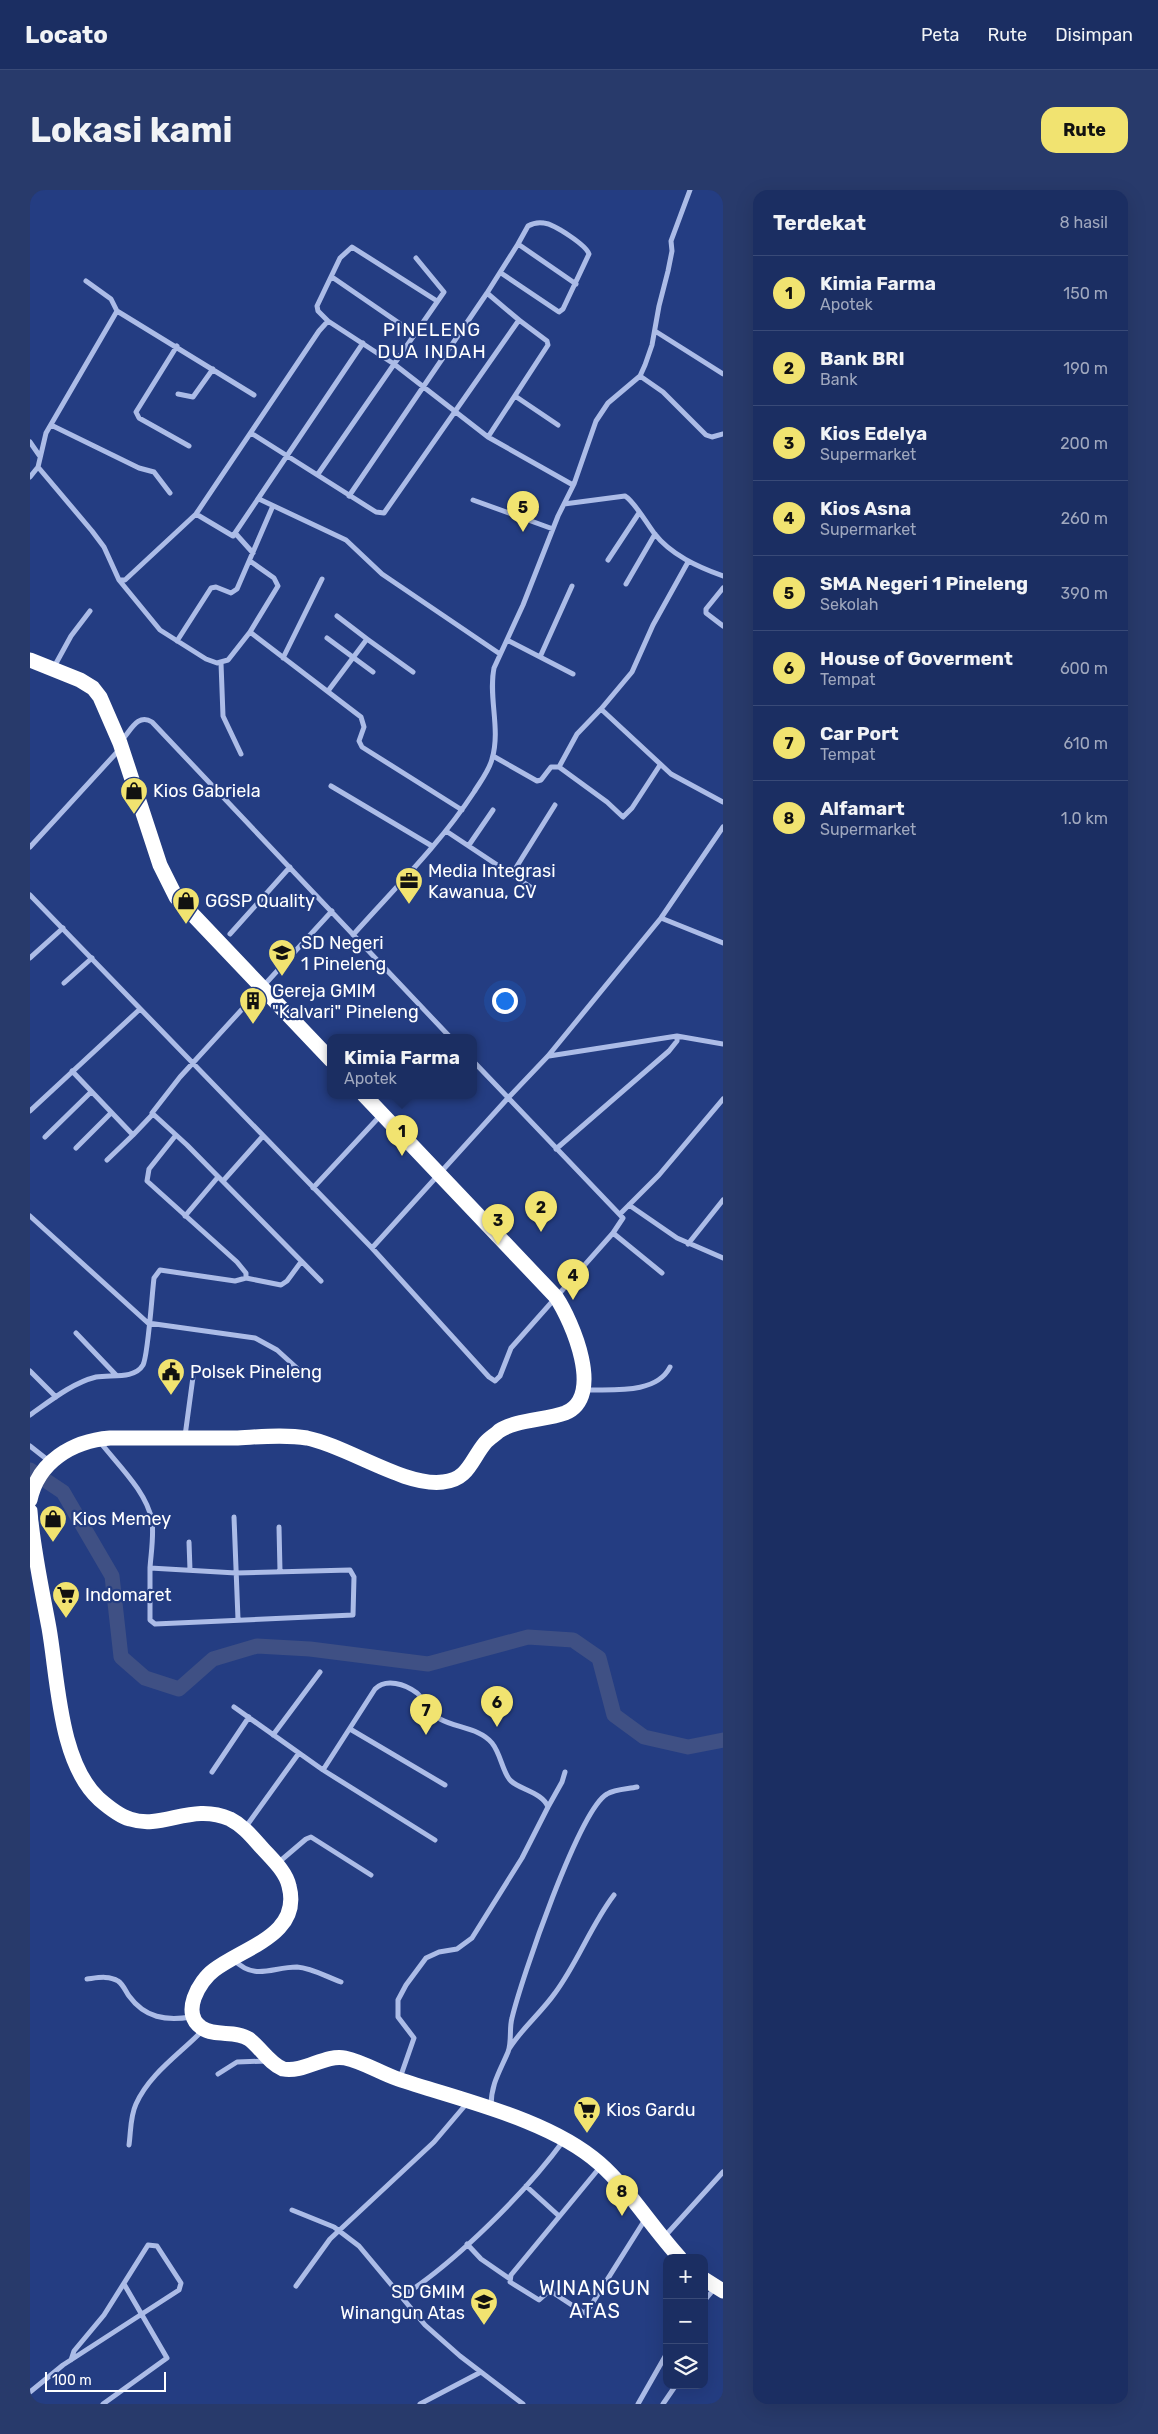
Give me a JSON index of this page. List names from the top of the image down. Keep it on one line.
{"districts":["PINELENG DUA INDAH","WINANGUN ATAS"],"places":{"shop":["Kios Gabriela","GGSP Quality","Kios Memey"],"office":["Media Integrasi Kawanua, CV"],"school or university":["SD Negeri 1 Pineleng","SD GMIM Winangun Atas"],"building":["Gereja GMIM \"Kalvari\" Pineleng"],"public building":["Polsek Pineleng"],"supermarket":["Indomaret","Kios Gardu"]},"scale_bar":"100 m","page":{"header":"Locato","nav":["Peta","Rute","Disimpan"],"buttons":"Rute","title":"Lokasi kami","heading":["Terdekat","8 hasil"],"list":[{"mark":"1","name":"Kimia Farma","note":"Apotek","value":"150 m"},{"mark":"2","name":"Bank BRI","note":"Bank","value":"190 m"},{"mark":"3","name":"Kios Edelya","note":"Supermarket","value":"200 m"},{"mark":"4","name":"Kios Asna","note":"Supermarket","value":"260 m"},{"mark":"5","name":"SMA Negeri 1 Pineleng","note":"Sekolah","value":"390 m"},{"mark":"6","name":"House of Goverment","note":"Tempat","value":"600 m"},{"mark":"7","name":"Car Port","note":"Tempat","value":"610 m"},{"mark":"8","name":"Alfamart","note":"Supermarket","value":"1.0 km"}],"pins":["5","1","2","3","4","6","7","8"],"popup":["Kimia Farma","Apotek"],"map_buttons":["+","−"],"scale":"100 m"}}
